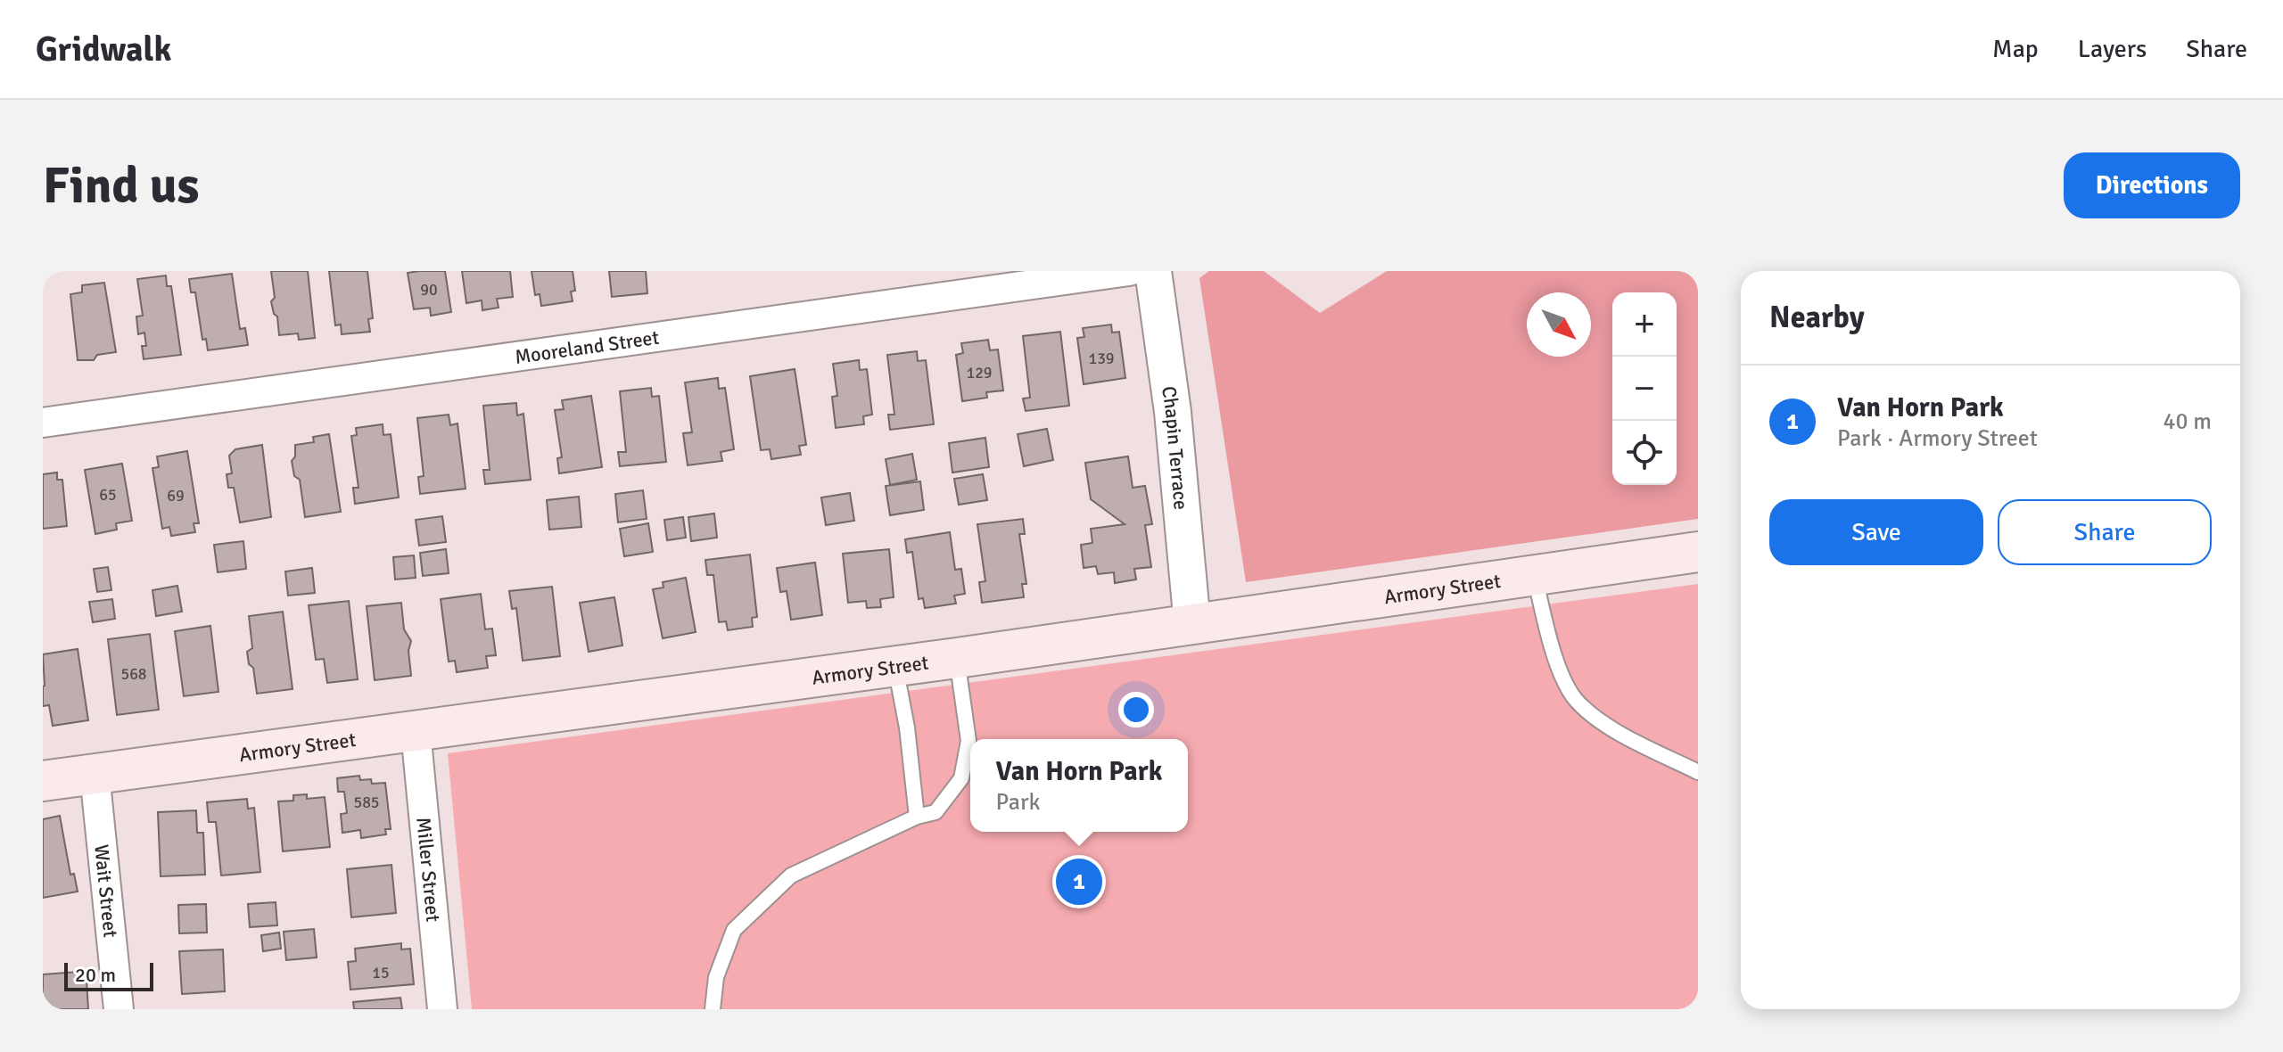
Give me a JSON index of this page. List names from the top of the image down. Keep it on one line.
{"streets":{"main road":["Armory Street"],"street":["Mooreland Street","Chapin Terrace","Miller Street","Wait Street"]},"crossings":[["Chapin Terrace","Armory Street"],["Armory Street","Miller Street"],["Armory Street","Wait Street"]],"house_numbers":["90","139","129","65","69","568","585","15"],"scale_bar":"20 m","north":"bottom right","page":{"header":"Gridwalk","nav":["Map","Layers","Share"],"buttons":["Directions",["Save","Share"]],"title":"Find us","heading":"Nearby","map_buttons":["+","−"],"list":[{"mark":"1","name":"Van Horn Park","note":"Park · Armory Street","value":"40 m"}],"popup":["Van Horn Park","Park"],"pins":"1","scale":"20 m"}}
